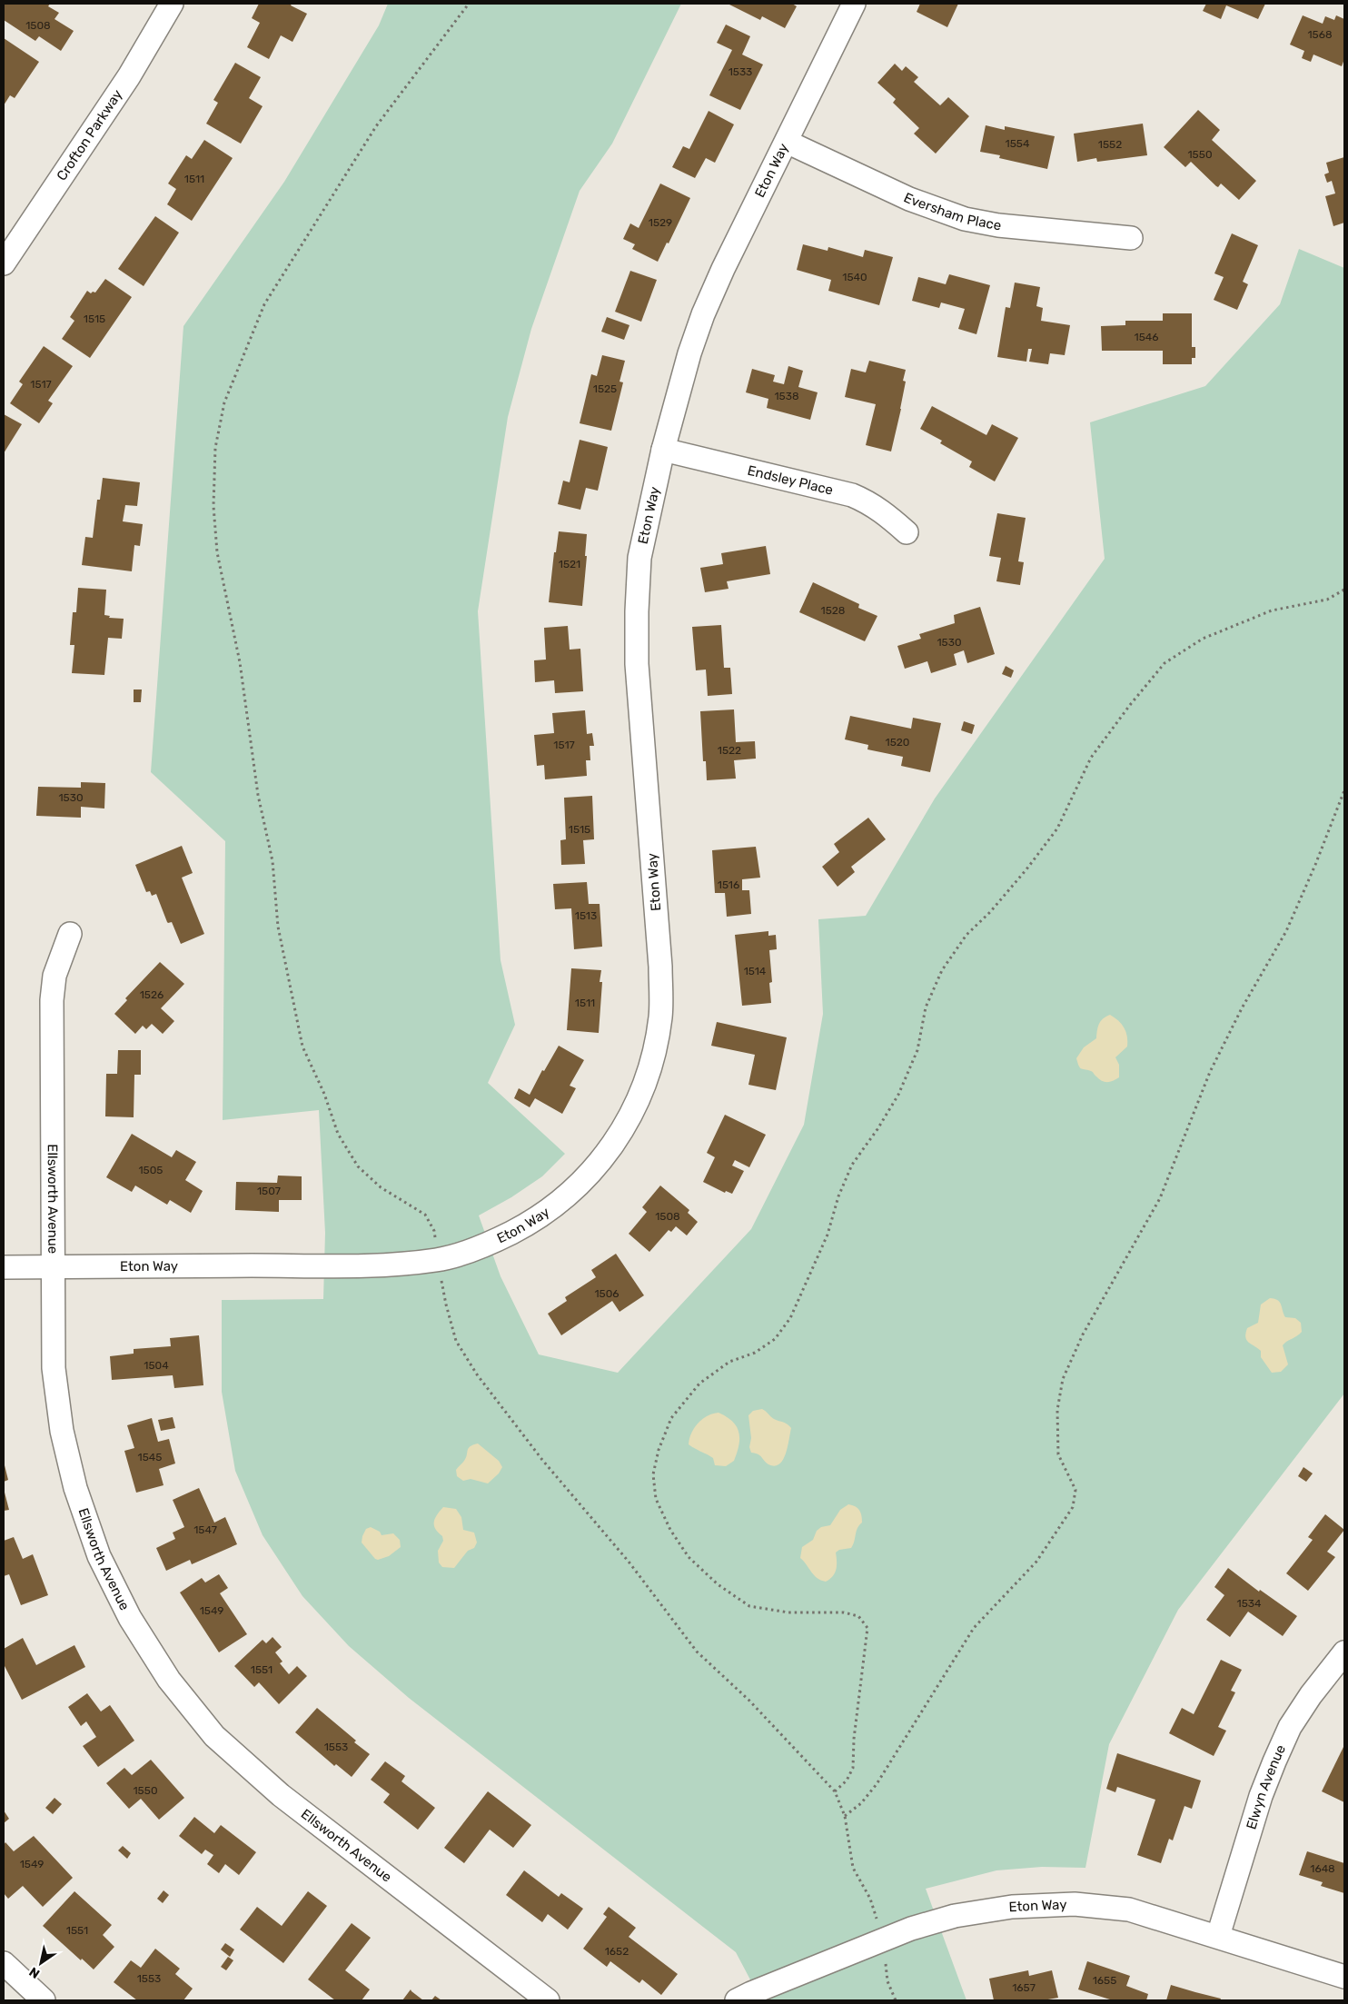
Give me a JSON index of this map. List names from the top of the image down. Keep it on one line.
{"streets":{"street":["Crofton Parkway","Eton Way","Eversham Place","Endsley Place","Ellsworth Avenue","Elwyn Avenue"]},"crossings":[["Eton Way","Eversham Place"],["Eton Way","Endsley Place"],["Eton Way","Ellsworth Avenue"],["Eton Way","Elwyn Avenue"]],"house_numbers":["1508","1568","1533","1554","1552","1550","1511","1529","1540","1515","1546","1517","1525","1538","1521","1528","1530","1520","1517","1522","1530","1515","1516","1513","1514","1526","1511","1505","1507","1508","1506","1504","1545","1547","1534","1549","1551","1553","1550","1549","1648","1551","1652","1553","1655","1657"],"north":"bottom left"}
